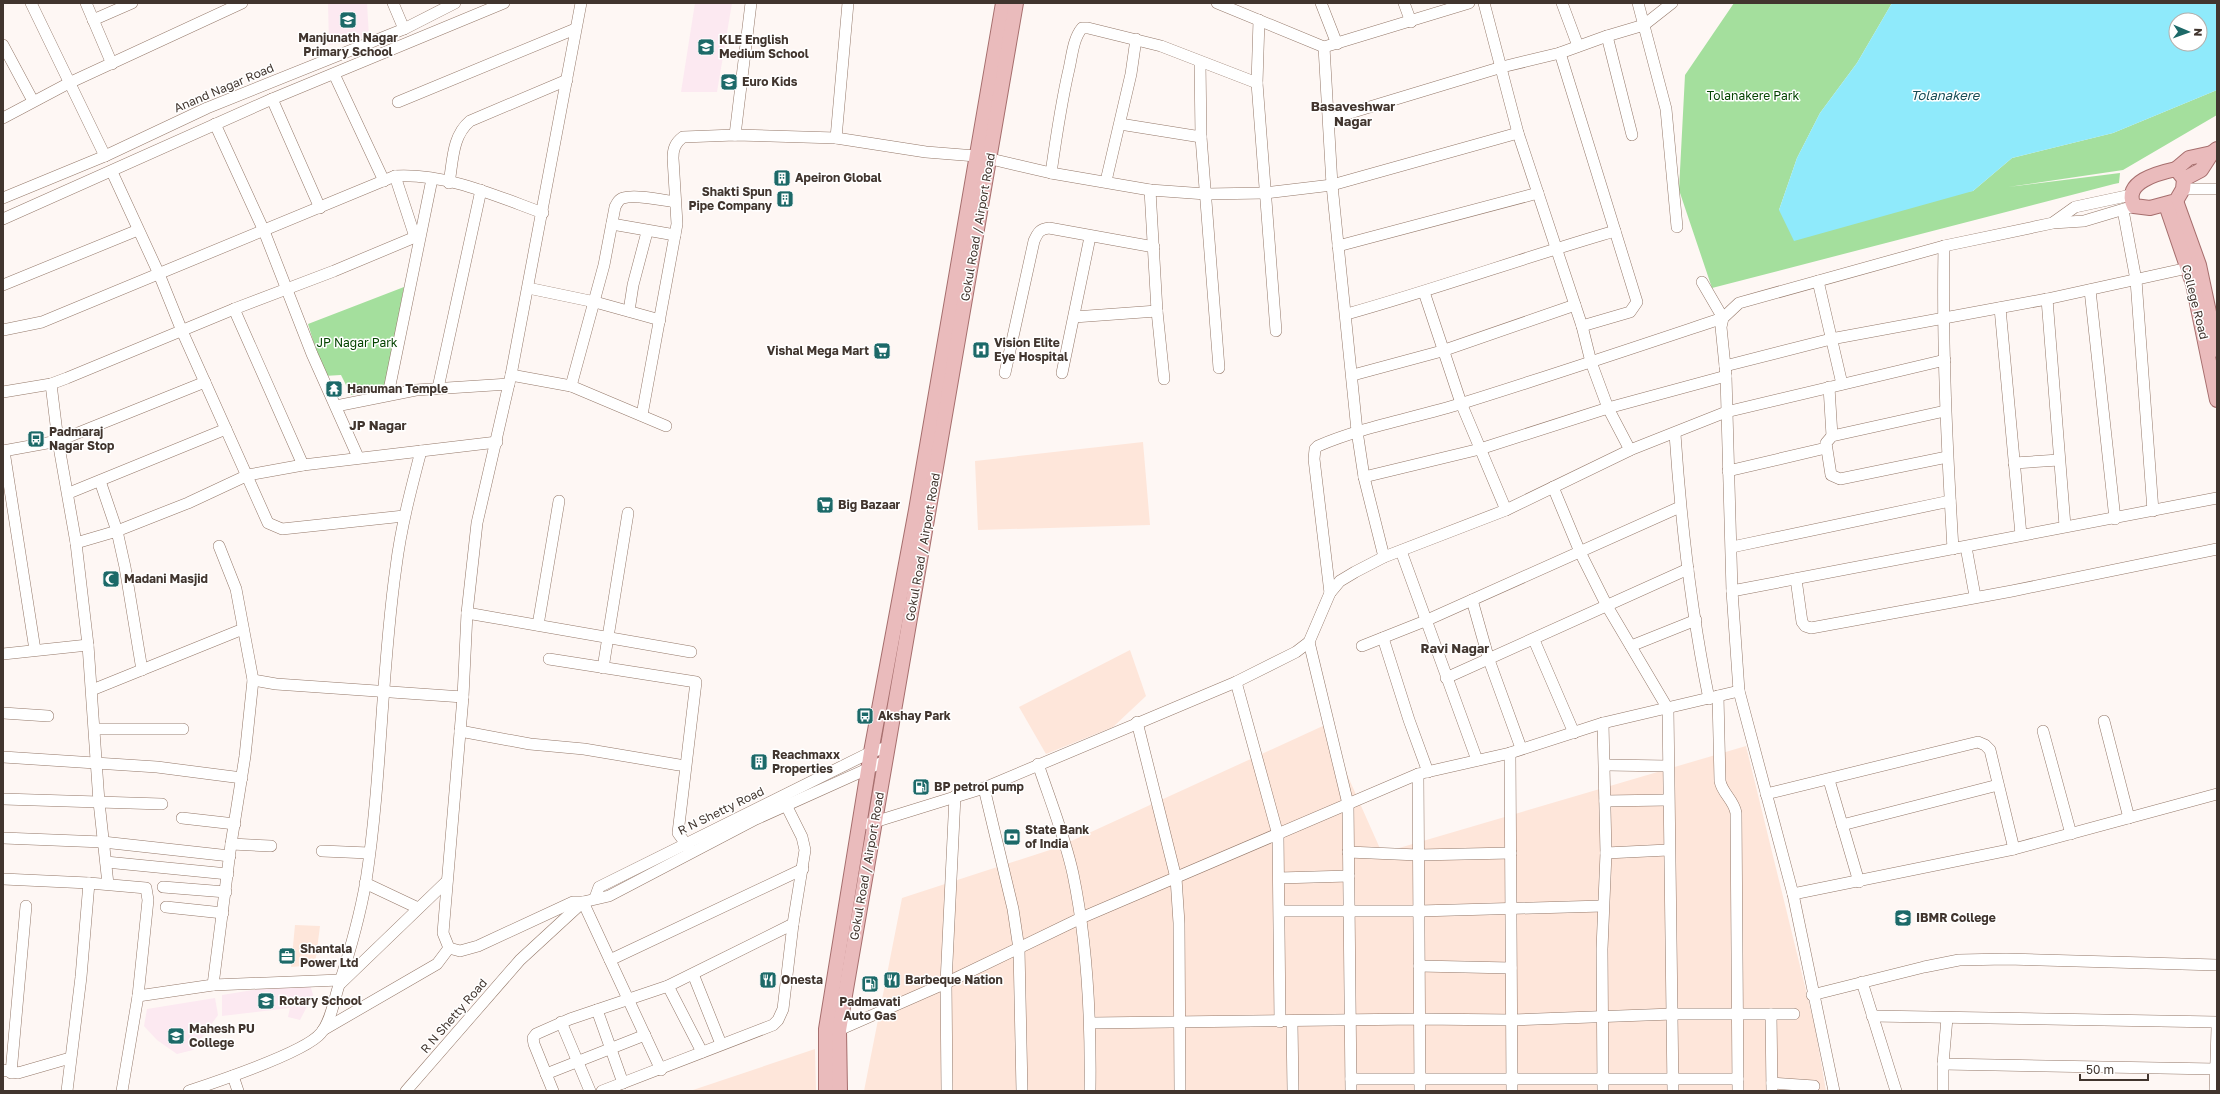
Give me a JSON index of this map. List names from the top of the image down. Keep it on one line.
{"streets":{"main road":["Gokul Road / Airport Road","College Road"],"street":["Anand Nagar Road","R N Shetty Road"]},"crossings":[["Gokul Road / Airport Road","R N Shetty Road"]],"districts":["Basaveshwar Nagar","JP Nagar","Ravi Nagar"],"water":["Tolanakere"],"parks":["Tolanakere Park","JP Nagar Park"],"places":{"school or university":["Manjunath Nagar Primary School","KLE English Medium School","Euro Kids","IBMR College","Rotary School","Mahesh PU College"],"building":["Apeiron Global","Shakti Spun Pipe Company","Reachmaxx Properties"],"hospital":["Vision Elite Eye Hospital"],"supermarket":["Vishal Mega Mart","Big Bazaar"],"temple":["Hanuman Temple"],"bus stop":["Padmaraj Nagar Stop","Akshay Park"],"mosque":["Madani Masjid"],"fuel station":["BP petrol pump","Padmavati Auto Gas"],"bank":["State Bank of India"],"office":["Shantala Power Ltd"],"restaurant":["Onesta","Barbeque Nation"]},"scale_bar":"50 m","north":"right"}
